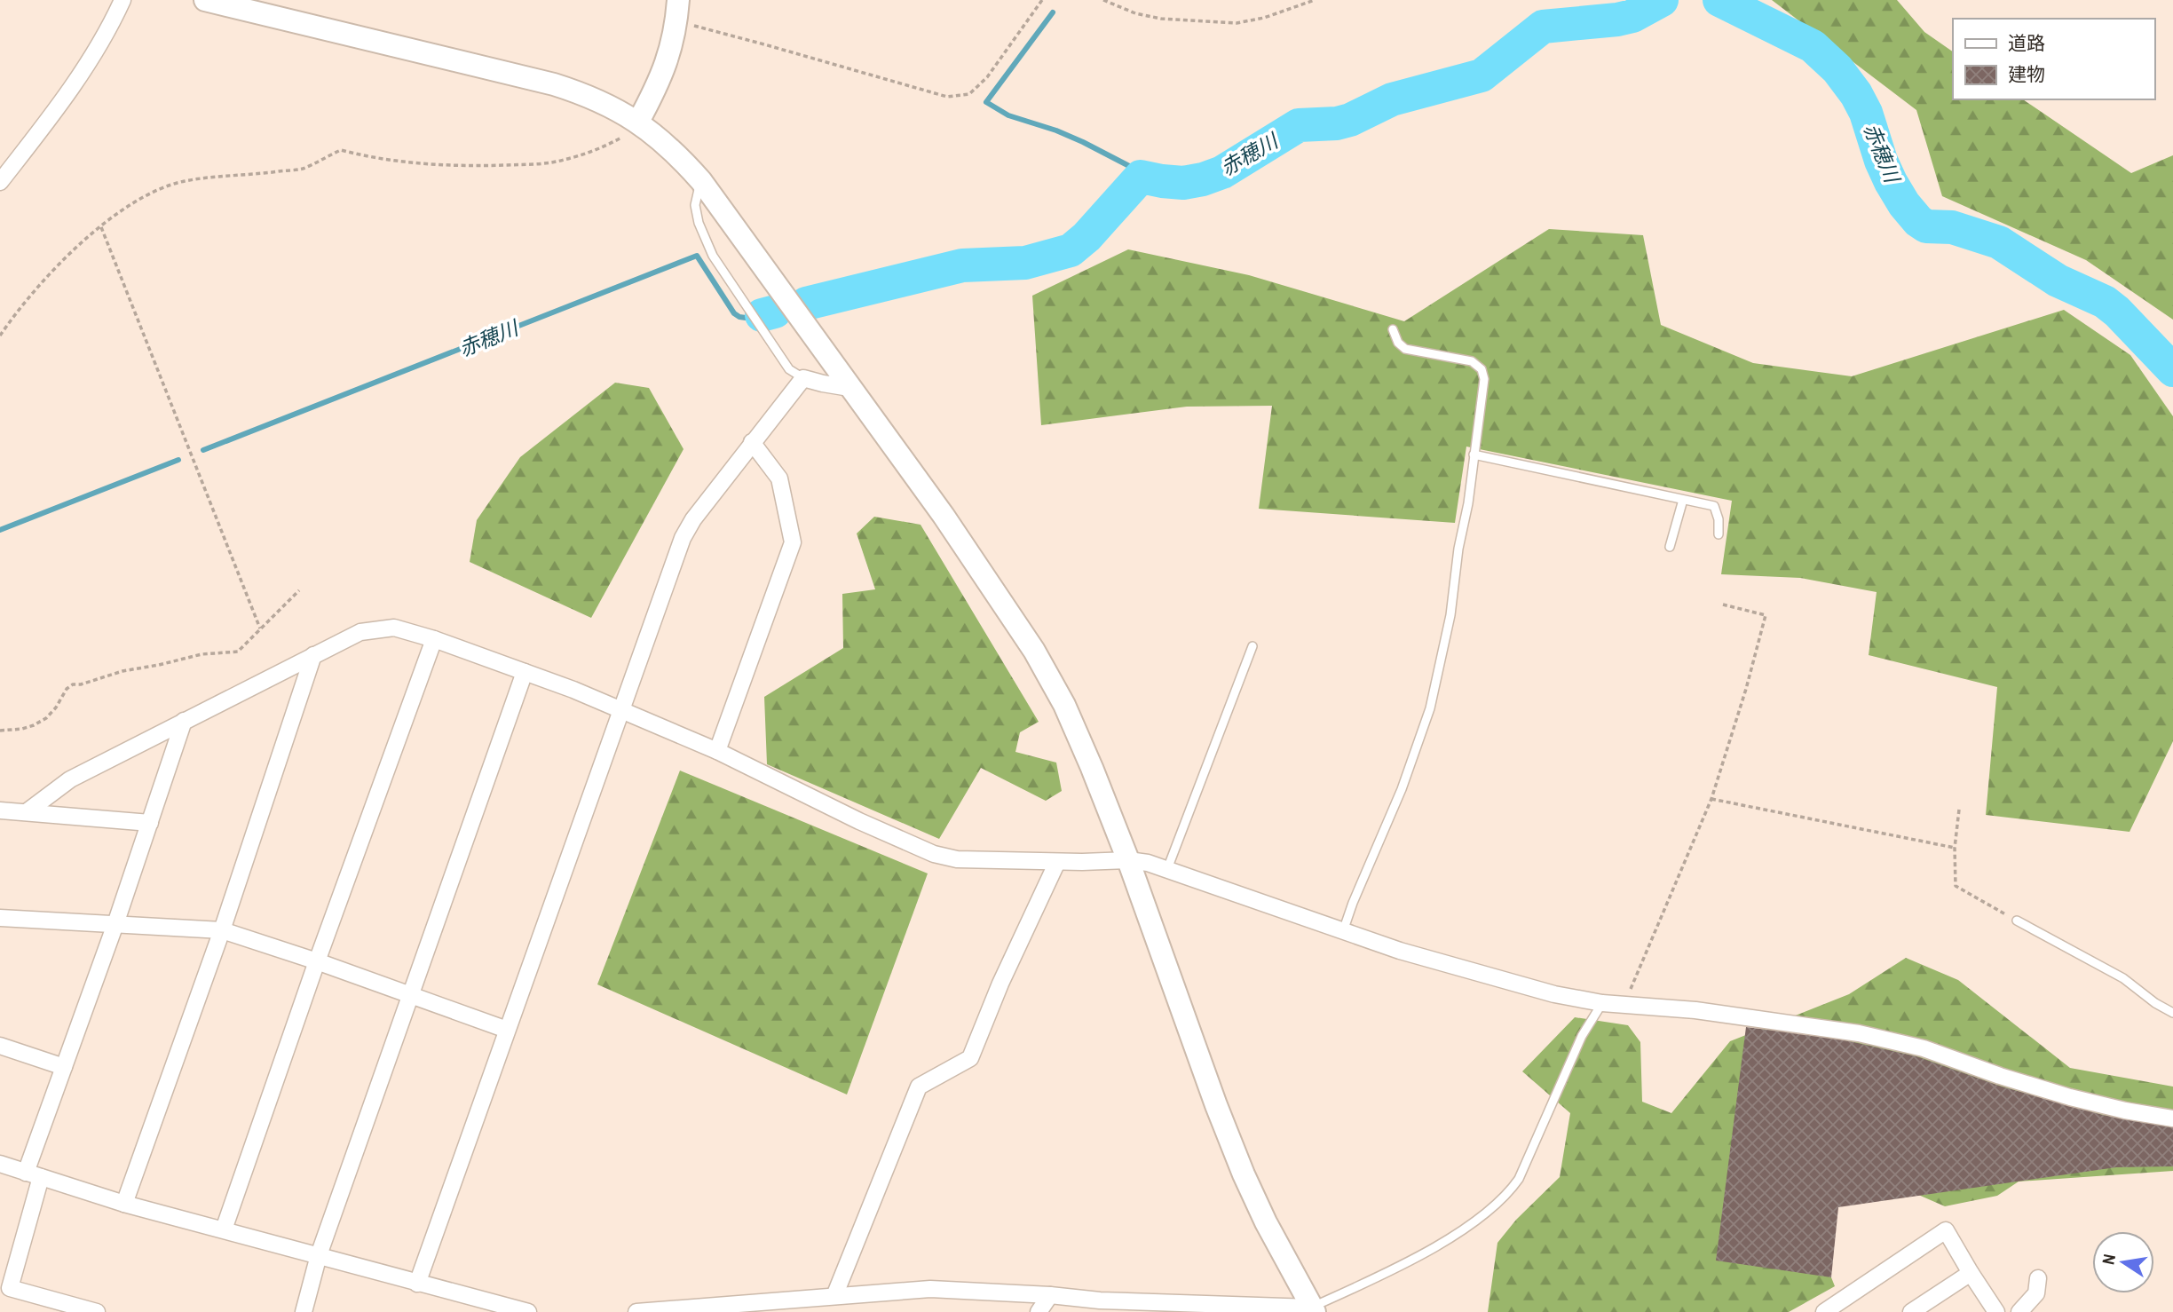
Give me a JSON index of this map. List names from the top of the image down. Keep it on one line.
{"water":["赤穂川"],"legend":["道路","建物"],"north":"left"}
